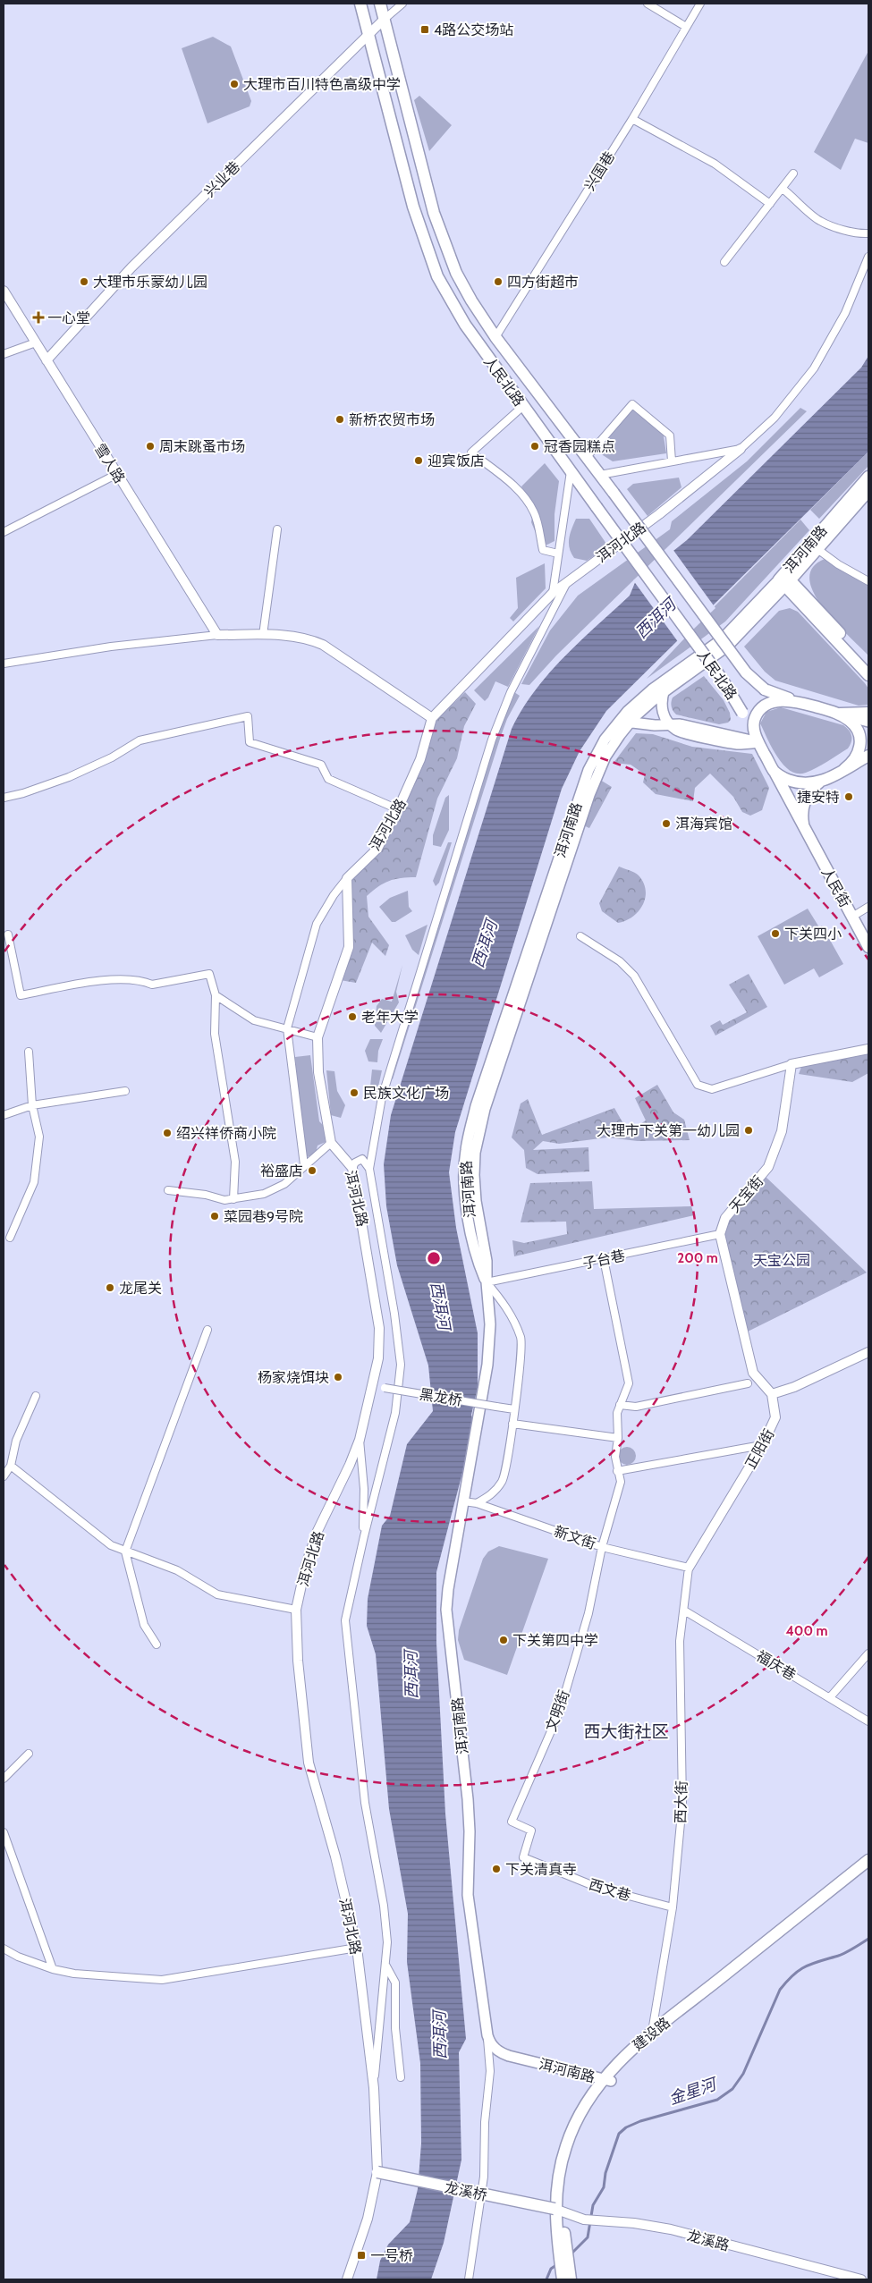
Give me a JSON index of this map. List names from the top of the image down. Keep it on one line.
{"streets":{"main road":["人民北路","洱河南路","人民街","建设路","龙溪桥"],"street":["兴国巷","兴业巷","雪人路","洱河北路","天宝街","子台巷","黑龙桥","正阳街","新文街","福庆巷","文明街","西大街","西文巷","龙溪路"]},"crossings":[["兴国巷","人民北路"],["兴业巷","人民北路"],["兴业巷","雪人路"],["人民北路","人民街"],["洱河北路","黑龙桥"],["洱河北路","龙溪桥"],["洱河南路","子台巷"],["洱河南路","新文街"],["洱河南路","建设路"],["天宝街","子台巷"],["正阳街","新文街"],["正阳街","西大街"],["新文街","文明街"],["新文街","西大街"],["福庆巷","西大街"],["文明街","西文巷"],["西大街","西文巷"],["西大街","建设路"],["建设路","龙溪桥"],["建设路","龙溪路"],["龙溪桥","龙溪路"]],"districts":["西大街社区"],"water":["西洱河","金星河"],"parks":["天宝公园"],"places":{"transit":["4路公交场站","一号桥"],"other":["大理市百川特色高级中学","大理市乐蒙幼儿园","四方街超市","新桥农贸市场","周末跳蚤市场","冠香园糕点","迎宾饭店","捷安特","洱海宾馆","下关四小","老年大学","民族文化广场","大理市下关第一幼儿园","绍兴祥侨商小院","裕盛店","菜园巷9号院","龙尾关","杨家烧饵块","下关第四中学","下关清真寺"],"health":["一心堂"]},"rings":["200 m","400 m"]}
